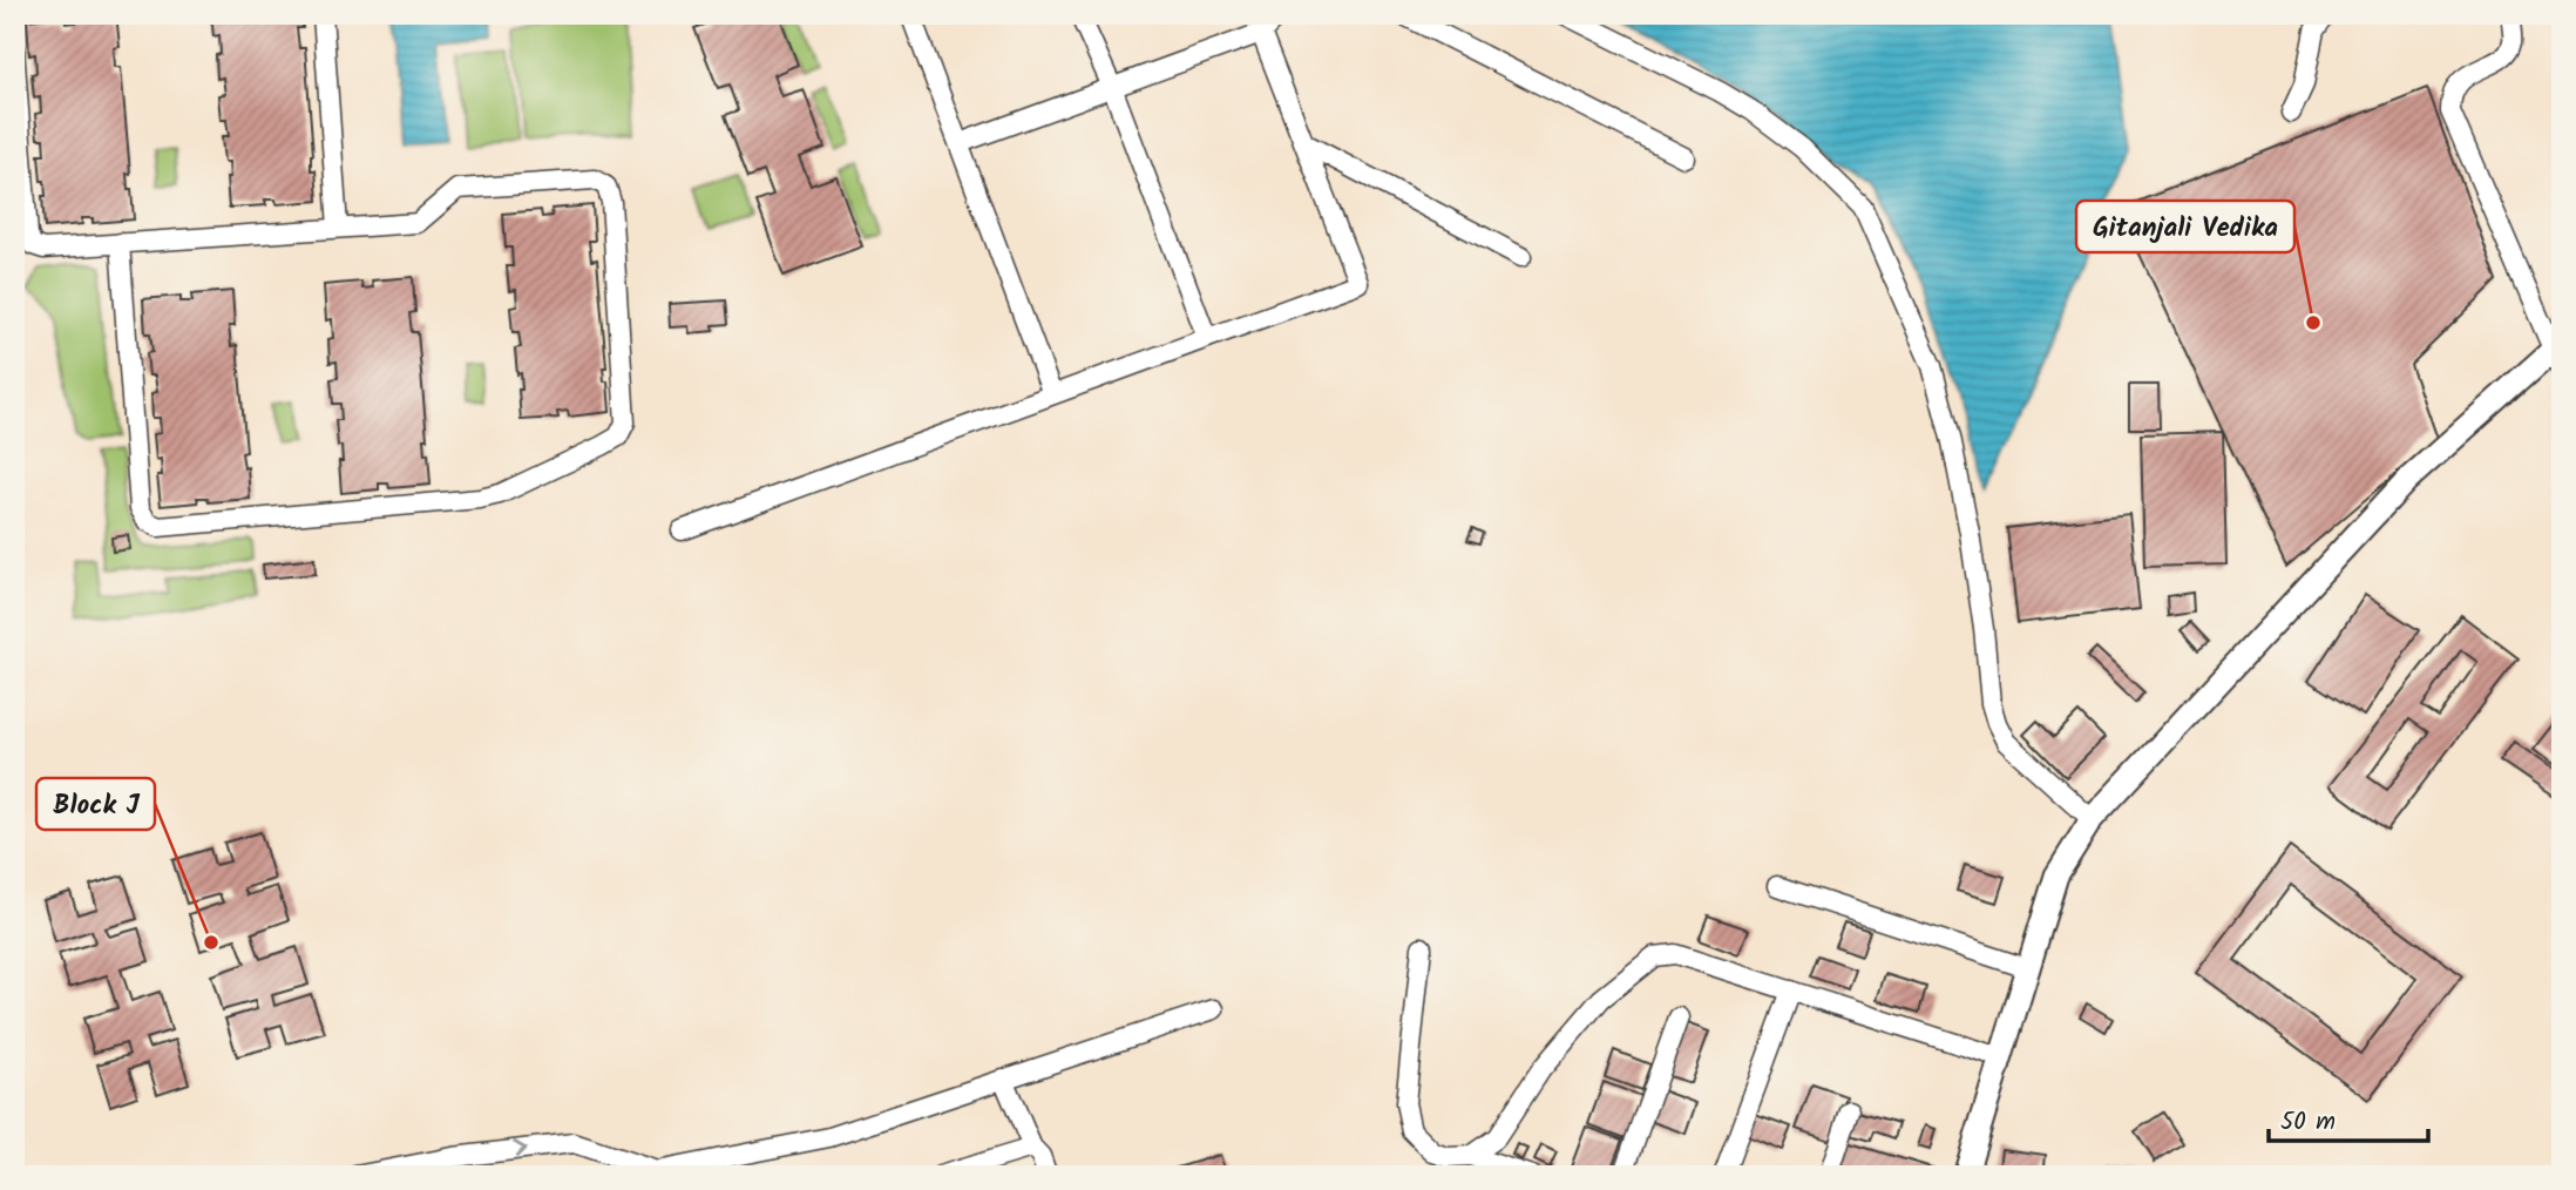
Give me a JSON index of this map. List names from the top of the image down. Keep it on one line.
{"places":["Gitanjali Vedika","Block J"],"scale_bar":"50 m"}
